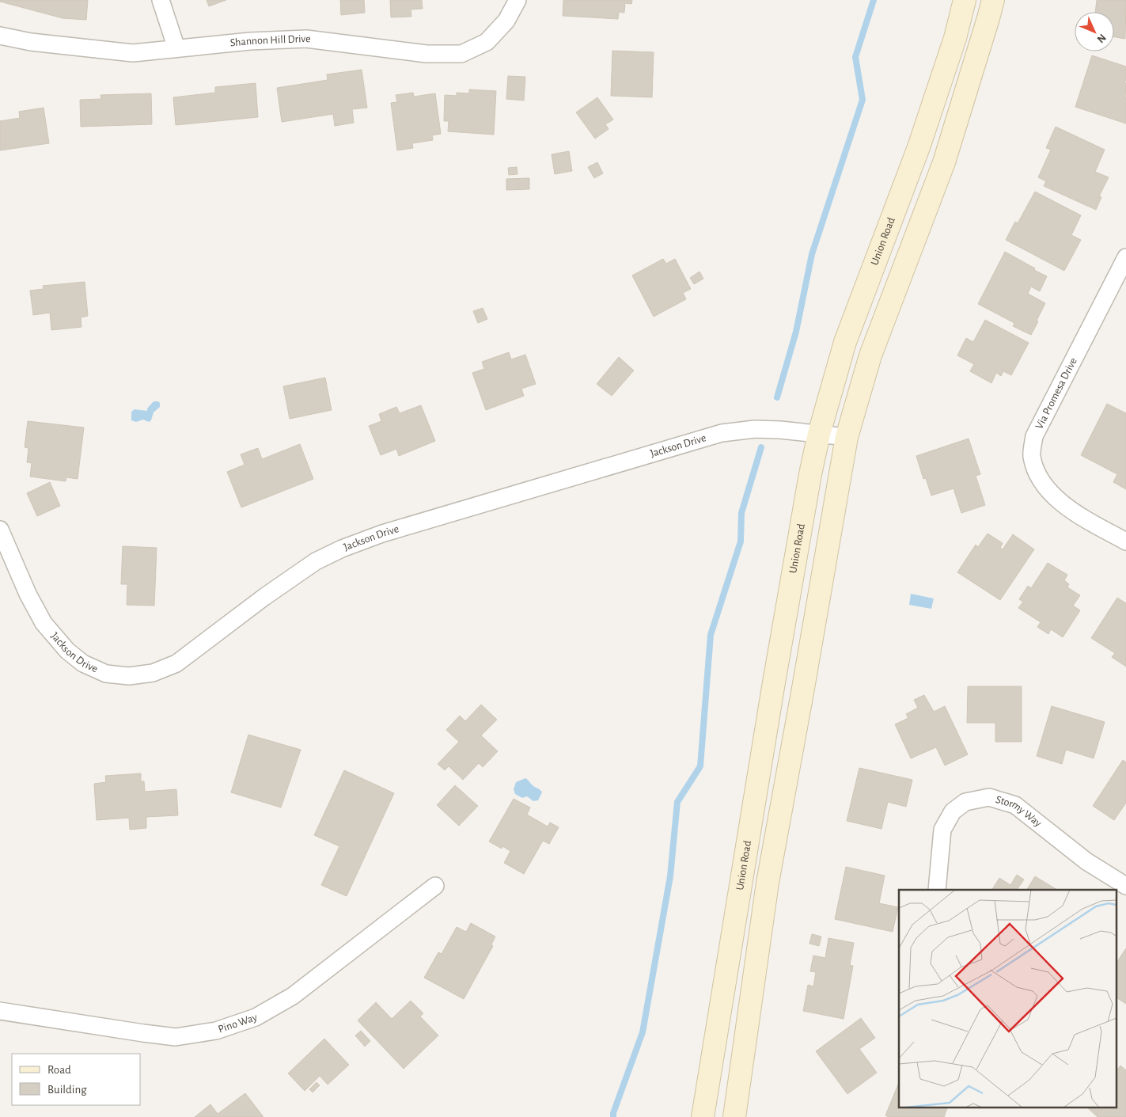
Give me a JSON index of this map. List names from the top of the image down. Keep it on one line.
{"streets":{"main road":["Union Road"],"street":["Shannon Hill Drive","Via Promesa Drive","Jackson Drive","Stormy Way","Pino Way"]},"crossings":[["Union Road","Jackson Drive"]],"legend":["Road","Building"],"north":"bottom right"}
